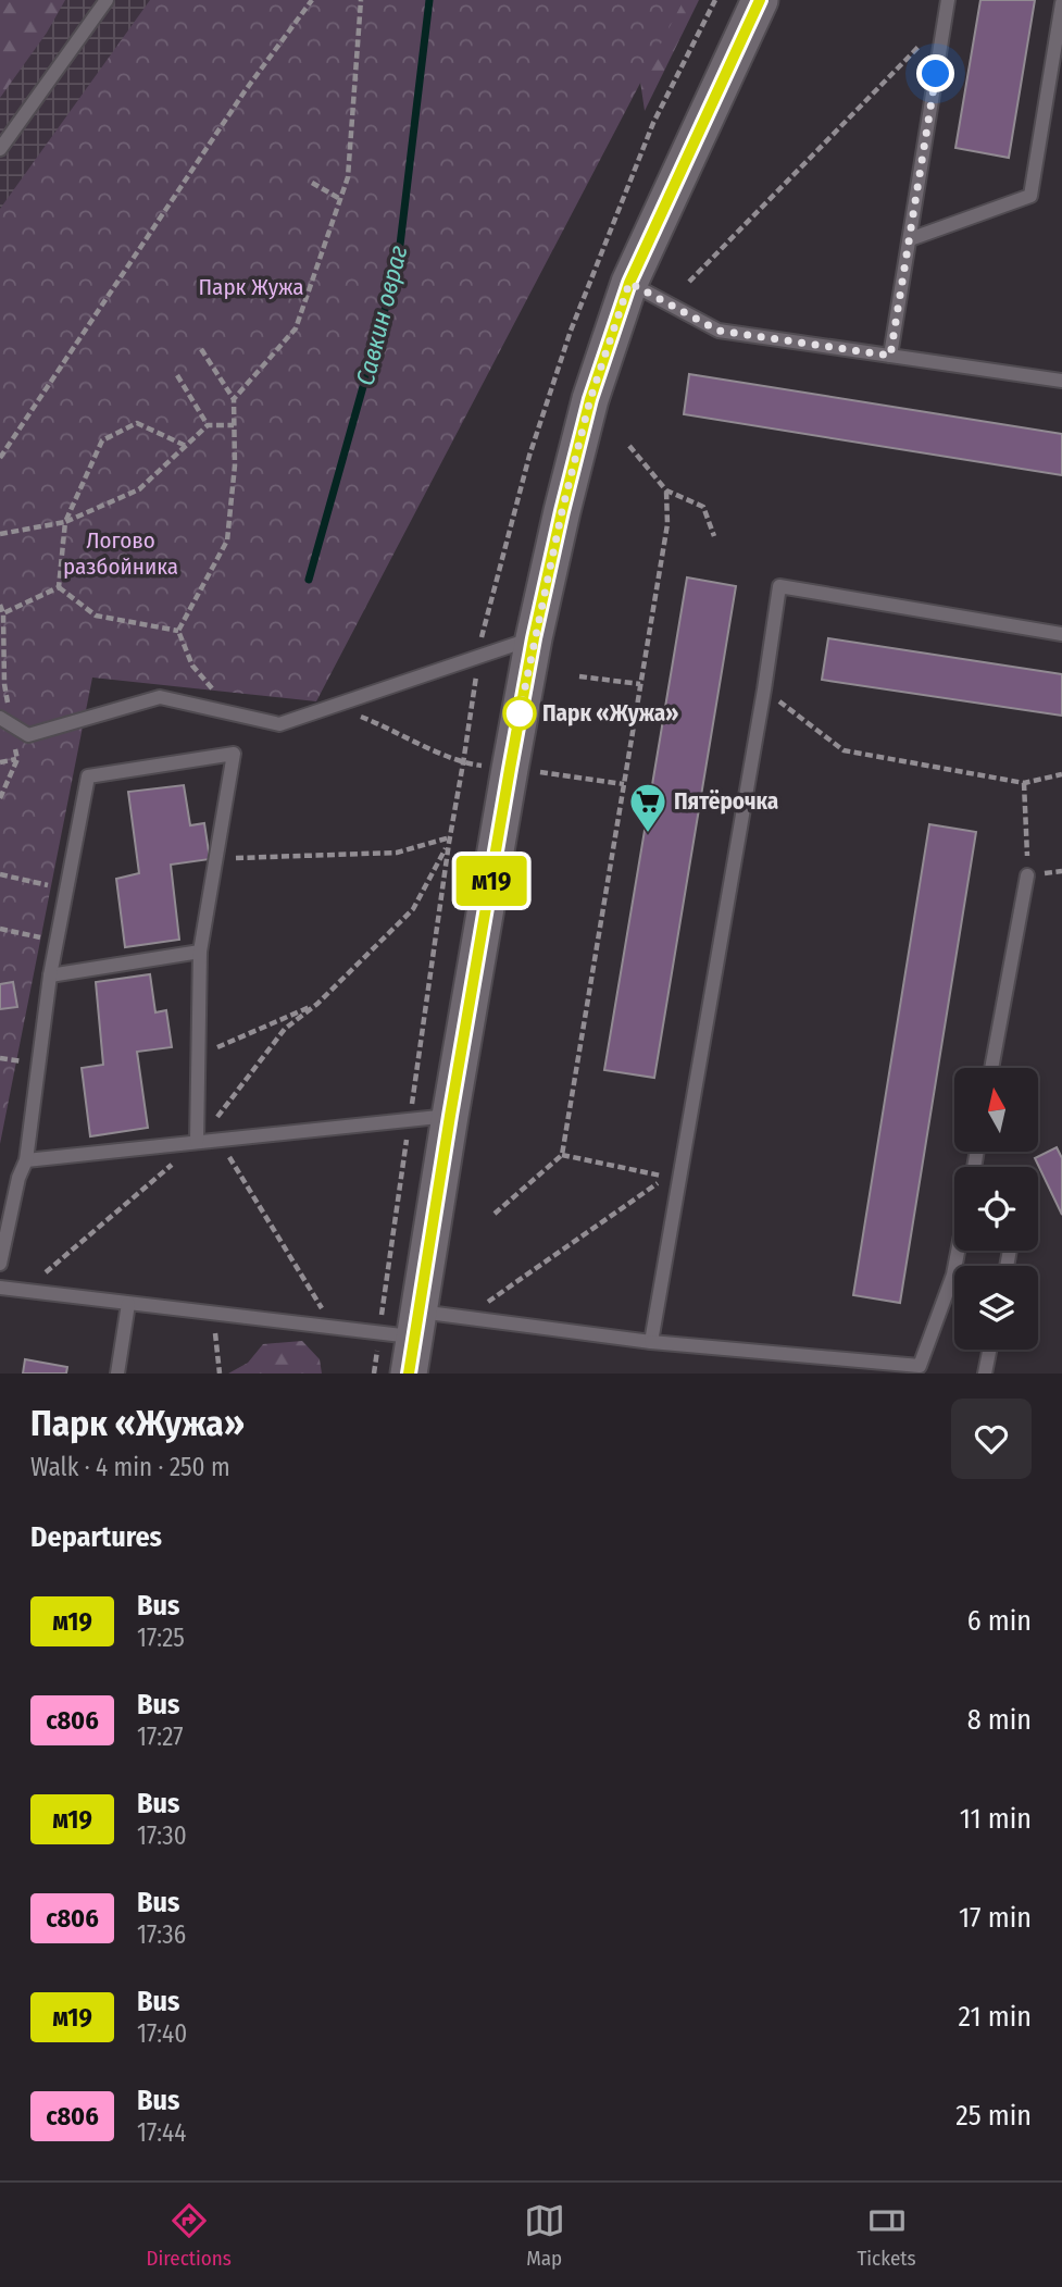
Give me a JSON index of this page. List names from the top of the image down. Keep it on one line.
{"water":["Савкин овраг"],"parks":["Парк Жужа","Логово разбойника"],"places":{"other":["Парк «Жужа»"],"supermarket":["Пятёрочка"]},"lines":["bus line м19"],"north":"top","page":{"on_map":"м19","heading":[["Парк «Жужа»","Walk · 4 min · 250 m"],"Departures"],"list":[{"mark":"м19","name":"Bus","note":"17:25","value":"6 min"},{"mark":"с806","name":"Bus","note":"17:27","value":"8 min"},{"mark":"м19","name":"Bus","note":"17:30","value":"11 min"},{"mark":"с806","name":"Bus","note":"17:36","value":"17 min"},{"mark":"м19","name":"Bus","note":"17:40","value":"21 min"},{"mark":"с806","name":"Bus","note":"17:44","value":"25 min"}],"tabs":["Directions","Map","Tickets"]}}
